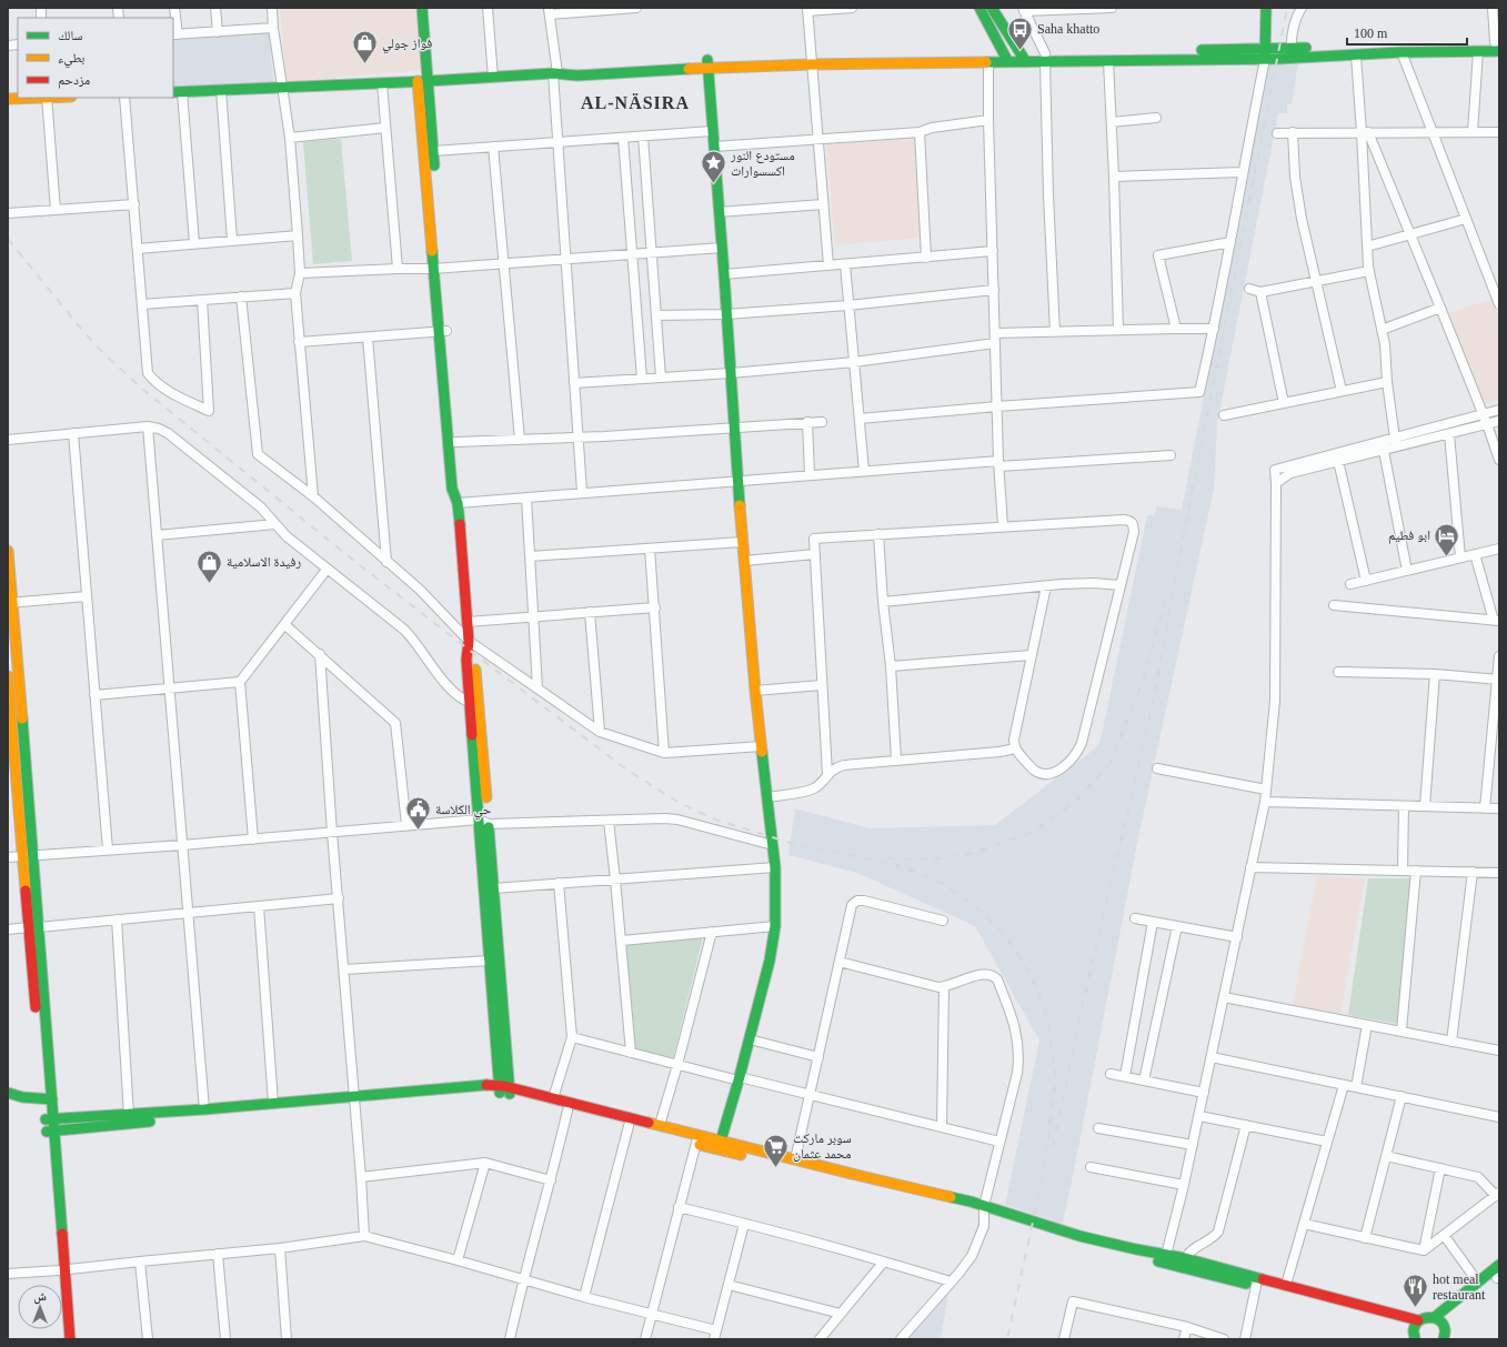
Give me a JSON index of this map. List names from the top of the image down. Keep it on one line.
{"districts":["AL-NÄSIRA"],"places":{"bus stop":["Saha khatto"],"shop":["فواز جولي","رفيدة الاسلامية"],"place":["مستودع النور اكسسوارات"],"hotel":["ابو فطيم"],"public building":["حي الكلاسة"],"supermarket":["سوبر ماركت محمد عثمان"],"restaurant":["hot meal restaurant"]},"legend":["سالك","بطيء","مزدحم"],"scale_bar":"100 m","north":"top"}
